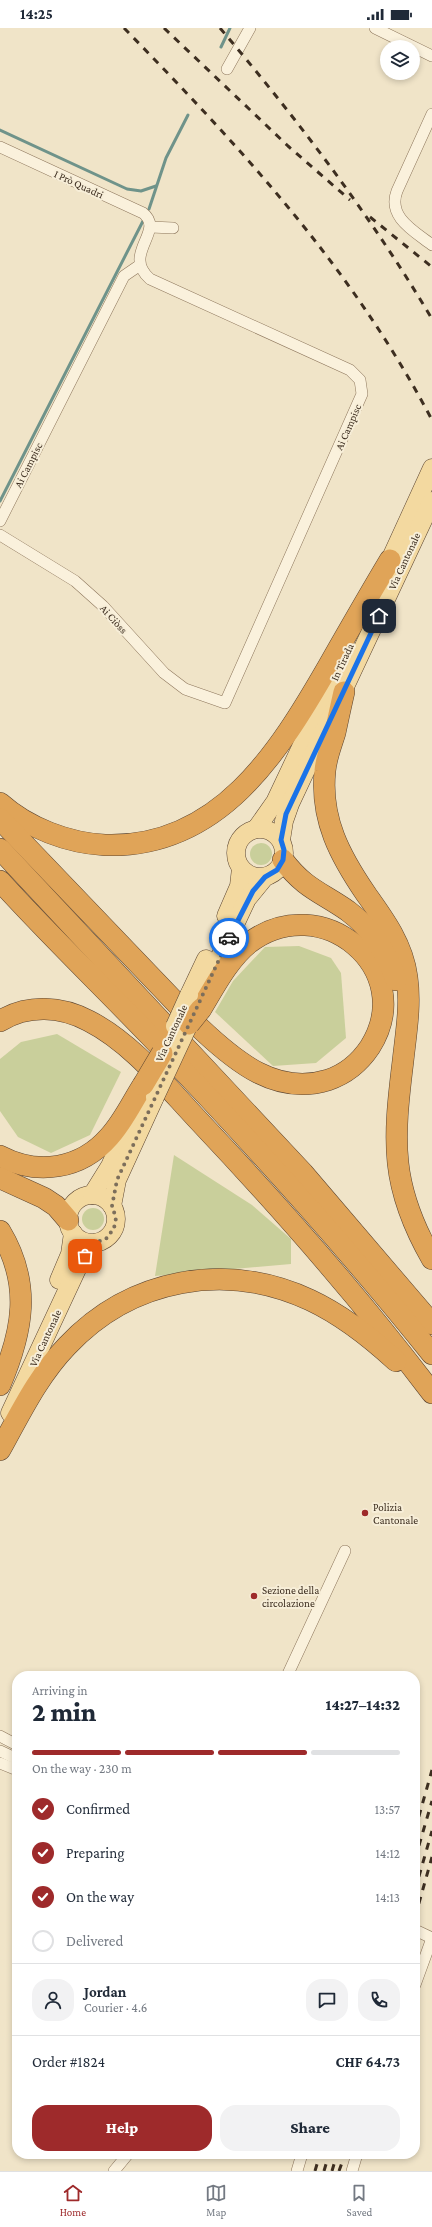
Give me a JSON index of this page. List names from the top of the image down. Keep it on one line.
{"streets":{"main road":["Via Cantonale","In Tirada"],"street":["I Prò Quadri","Ai Campisc","Ai Ciòss"]},"crossings":[["Ai Campisc","Ai Ciòss"],["Via Cantonale","In Tirada"]],"places":["Polizia Cantonale","Sezione della circolazione"],"page":{"status":"14:25","heading":["2 min","Arriving in","14:27–14:32"],"panel":["Jordan","Courier · 4.6","Order #1824","CHF 64.73"],"bar":"On the way · 230 m","list":[["Confirmed","13:57"],["Preparing","14:12"],["On the way","14:13"],"Delivered"],"buttons":["Help","Share"],"tabs":["Home","Map","Saved"]}}
